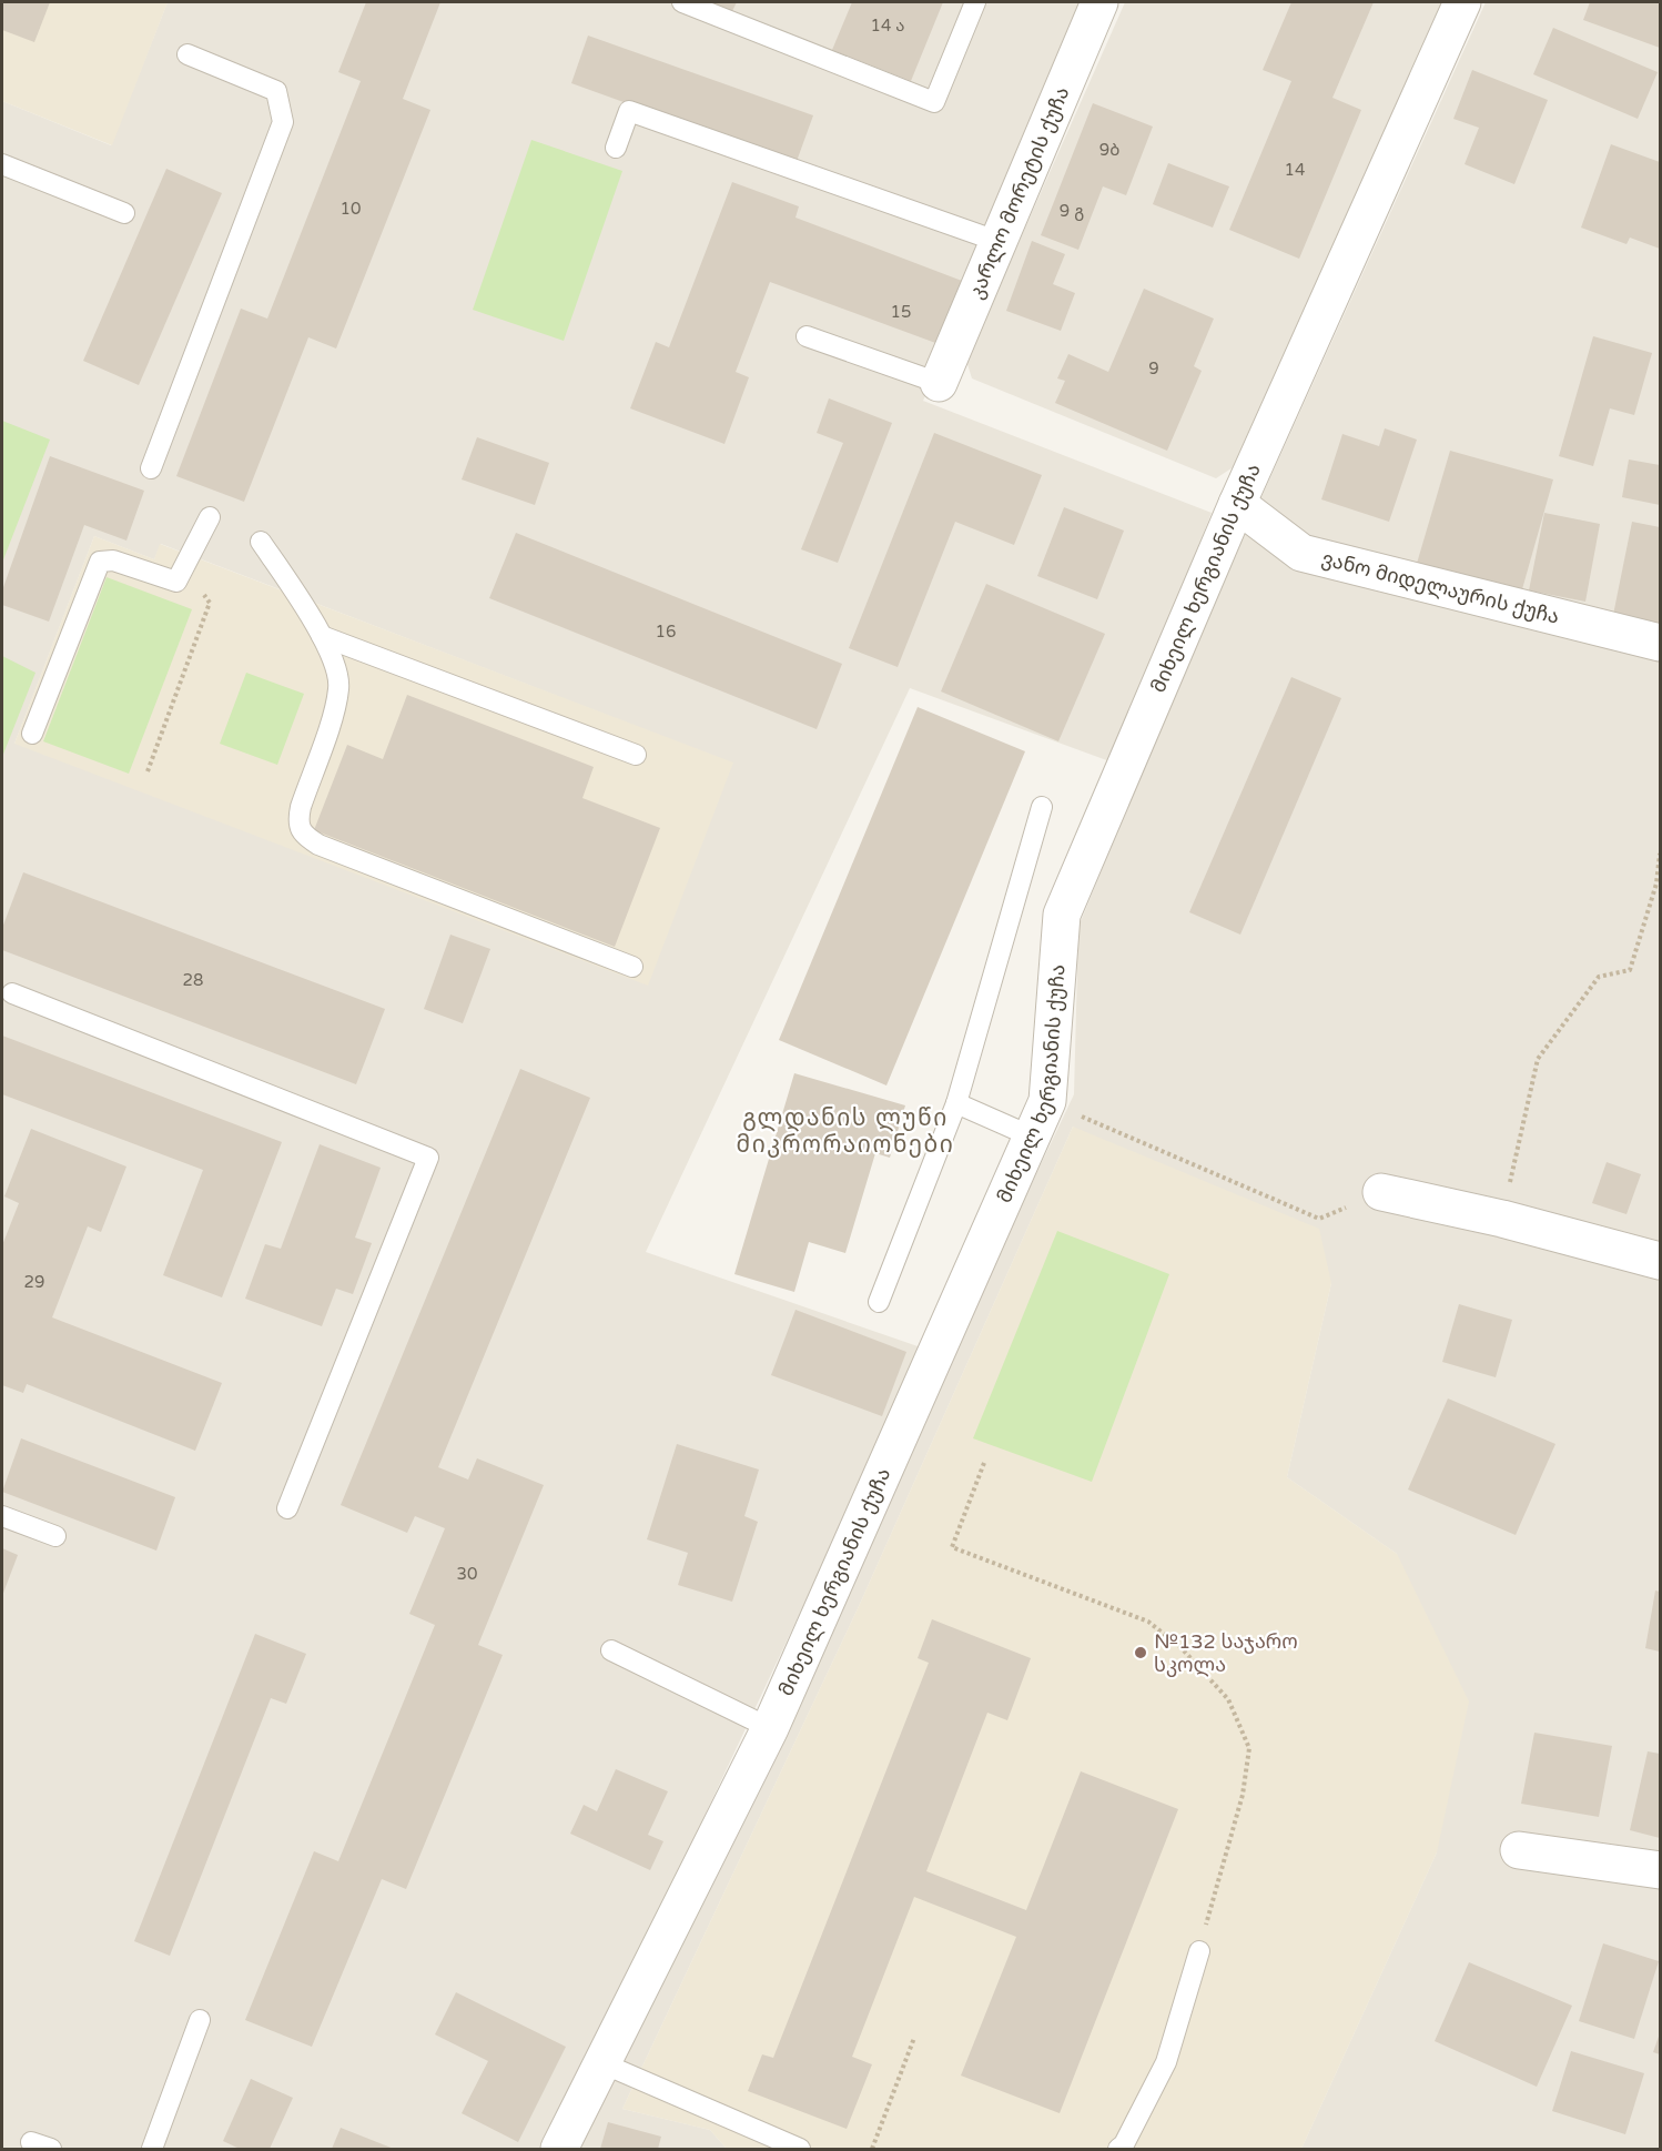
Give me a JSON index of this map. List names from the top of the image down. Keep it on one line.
{"streets":{"street":["კარლო მორეტის ქუჩა","მიხეილ ხერგიანის ქუჩა","ვანო მიდელაურის ქუჩა"]},"crossings":[["მიხეილ ხერგიანის ქუჩა","ვანო მიდელაურის ქუჩა"]],"districts":["გლდანის ლუწი მიკრორაიონები"],"places":["№132 საჯარო სკოლა"],"house_numbers":["14 ა","9ბ","14","10","9 გ","15","9","16","28","29","30"]}
